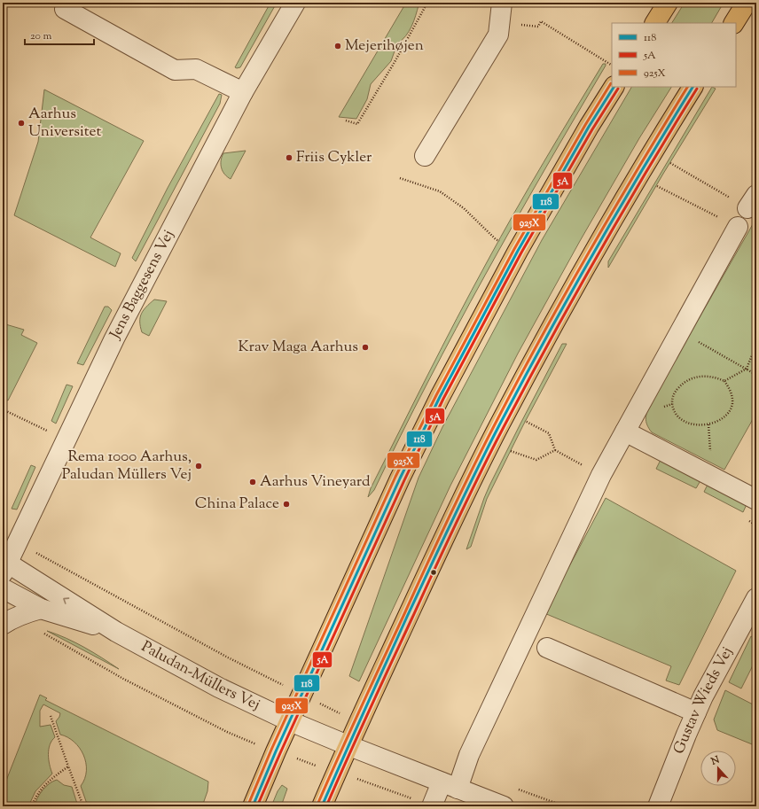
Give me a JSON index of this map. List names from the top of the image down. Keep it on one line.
{"streets":{"street":["Jens Baggesens Vej","Paludan-Müllers Vej","Gustav Wieds Vej"]},"crossings":[["Jens Baggesens Vej","Paludan-Müllers Vej"]],"places":["Mejerihøjen","Aarhus Universitet","Friis Cykler","Krav Maga Aarhus","Rema 1000 Aarhus, Paludan Müllers Vej","Aarhus Vineyard","China Palace"],"lines":["transit line 925X","transit line 118","transit line 5A"],"legend":["118","5A","925X"],"scale_bar":"20 m","north":"top"}
